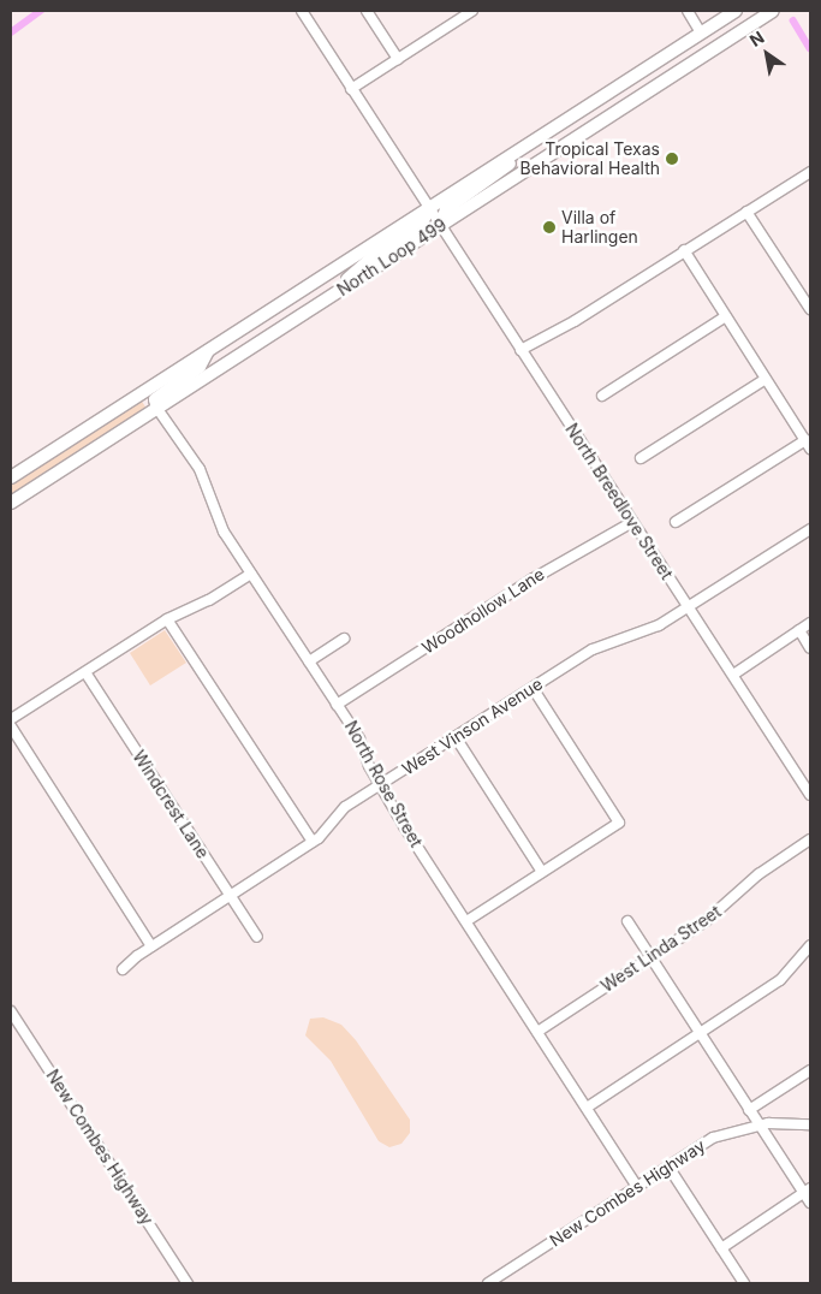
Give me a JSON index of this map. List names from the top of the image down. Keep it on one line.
{"streets":{"main road":["North Loop 499"],"street":["North Breedlove Street","Woodhollow Lane","West Vinson Avenue","North Rose Street","Windcrest Lane","West Linda Street","New Combes Highway"]},"crossings":[["North Loop 499","North Breedlove Street"],["North Loop 499","North Rose Street"],["North Breedlove Street","Woodhollow Lane"],["North Breedlove Street","West Vinson Avenue"],["Woodhollow Lane","North Rose Street"],["West Vinson Avenue","North Rose Street"],["West Vinson Avenue","Windcrest Lane"],["North Rose Street","West Linda Street"],["North Rose Street","New Combes Highway"]],"places":["Tropical Texas Behavioral Health","Villa of Harlingen"],"north":"top left"}
